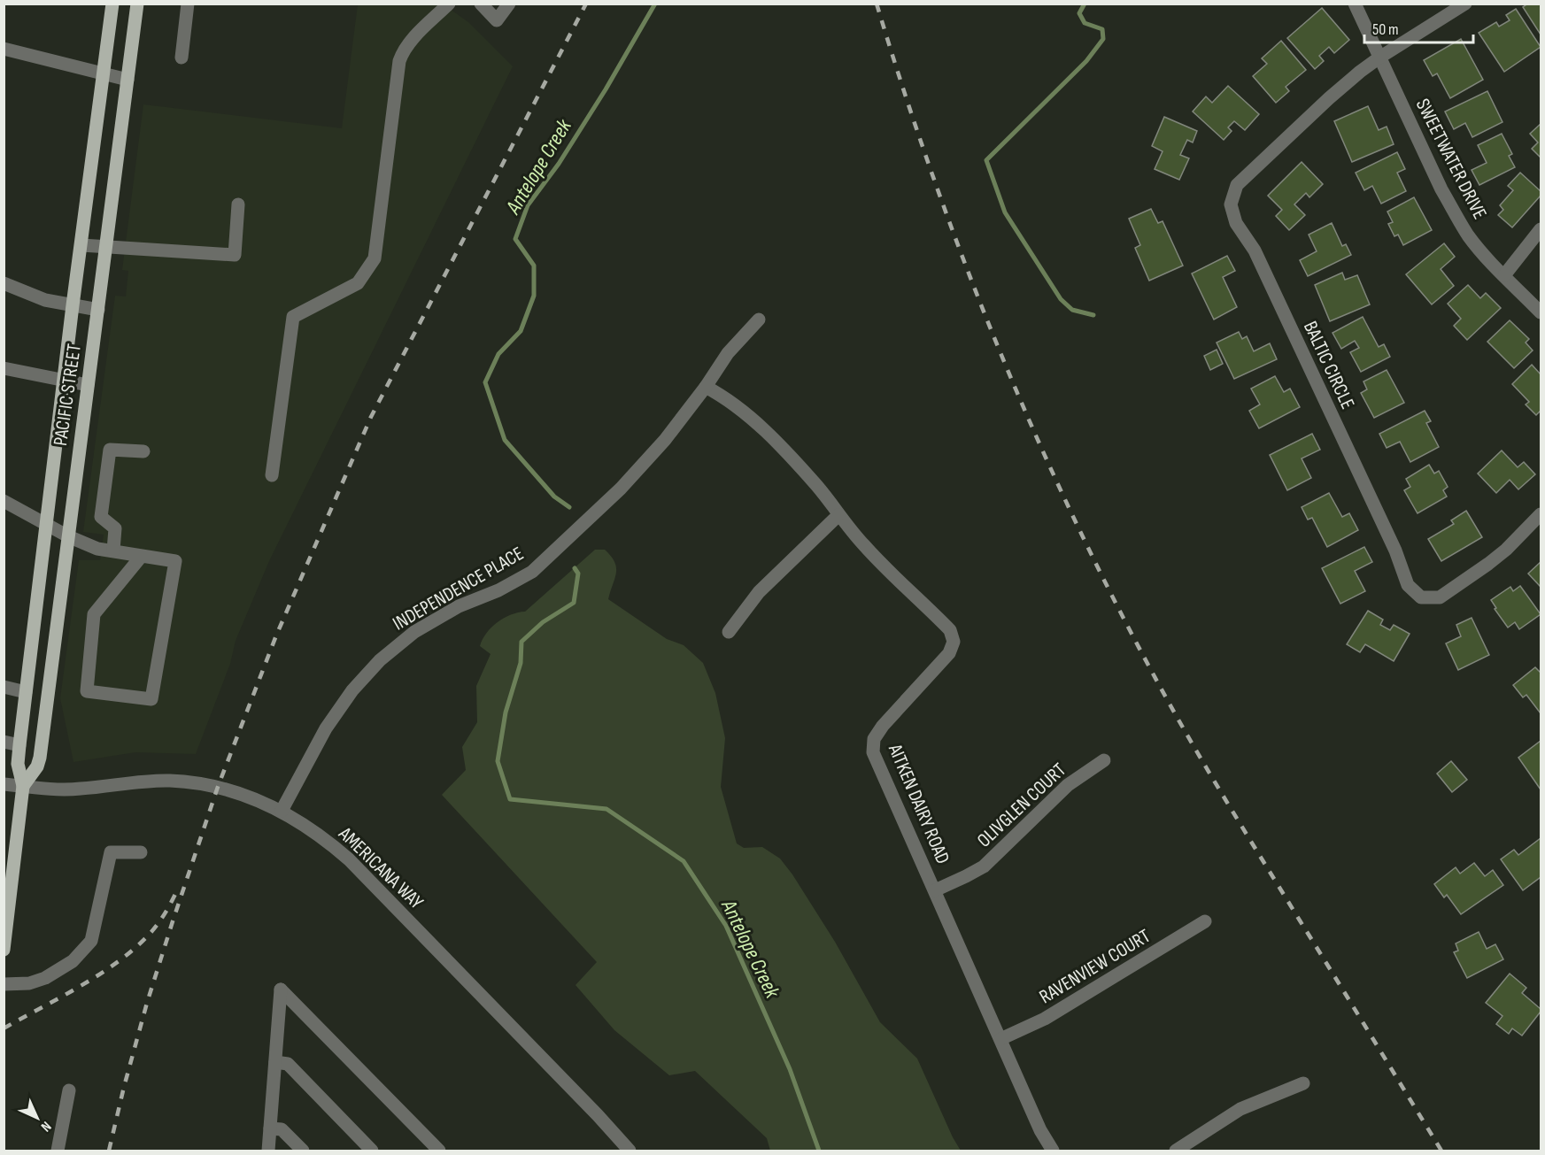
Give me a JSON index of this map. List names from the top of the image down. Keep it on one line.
{"streets":{"main road":["PACIFIC STREET"],"street":["SWEETWATER DRIVE","BALTIC CIRCLE","INDEPENDENCE PLACE","AITKEN DAIRY ROAD","OLIVGLEN COURT","AMERICANA WAY","RAVENVIEW COURT"]},"crossings":[["SWEETWATER DRIVE","BALTIC CIRCLE"],["PACIFIC STREET","AMERICANA WAY"],["INDEPENDENCE PLACE","AITKEN DAIRY ROAD"],["INDEPENDENCE PLACE","AMERICANA WAY"],["AITKEN DAIRY ROAD","OLIVGLEN COURT"],["AITKEN DAIRY ROAD","RAVENVIEW COURT"]],"water":["Antelope Creek"],"scale_bar":"50 m","north":"bottom right"}
